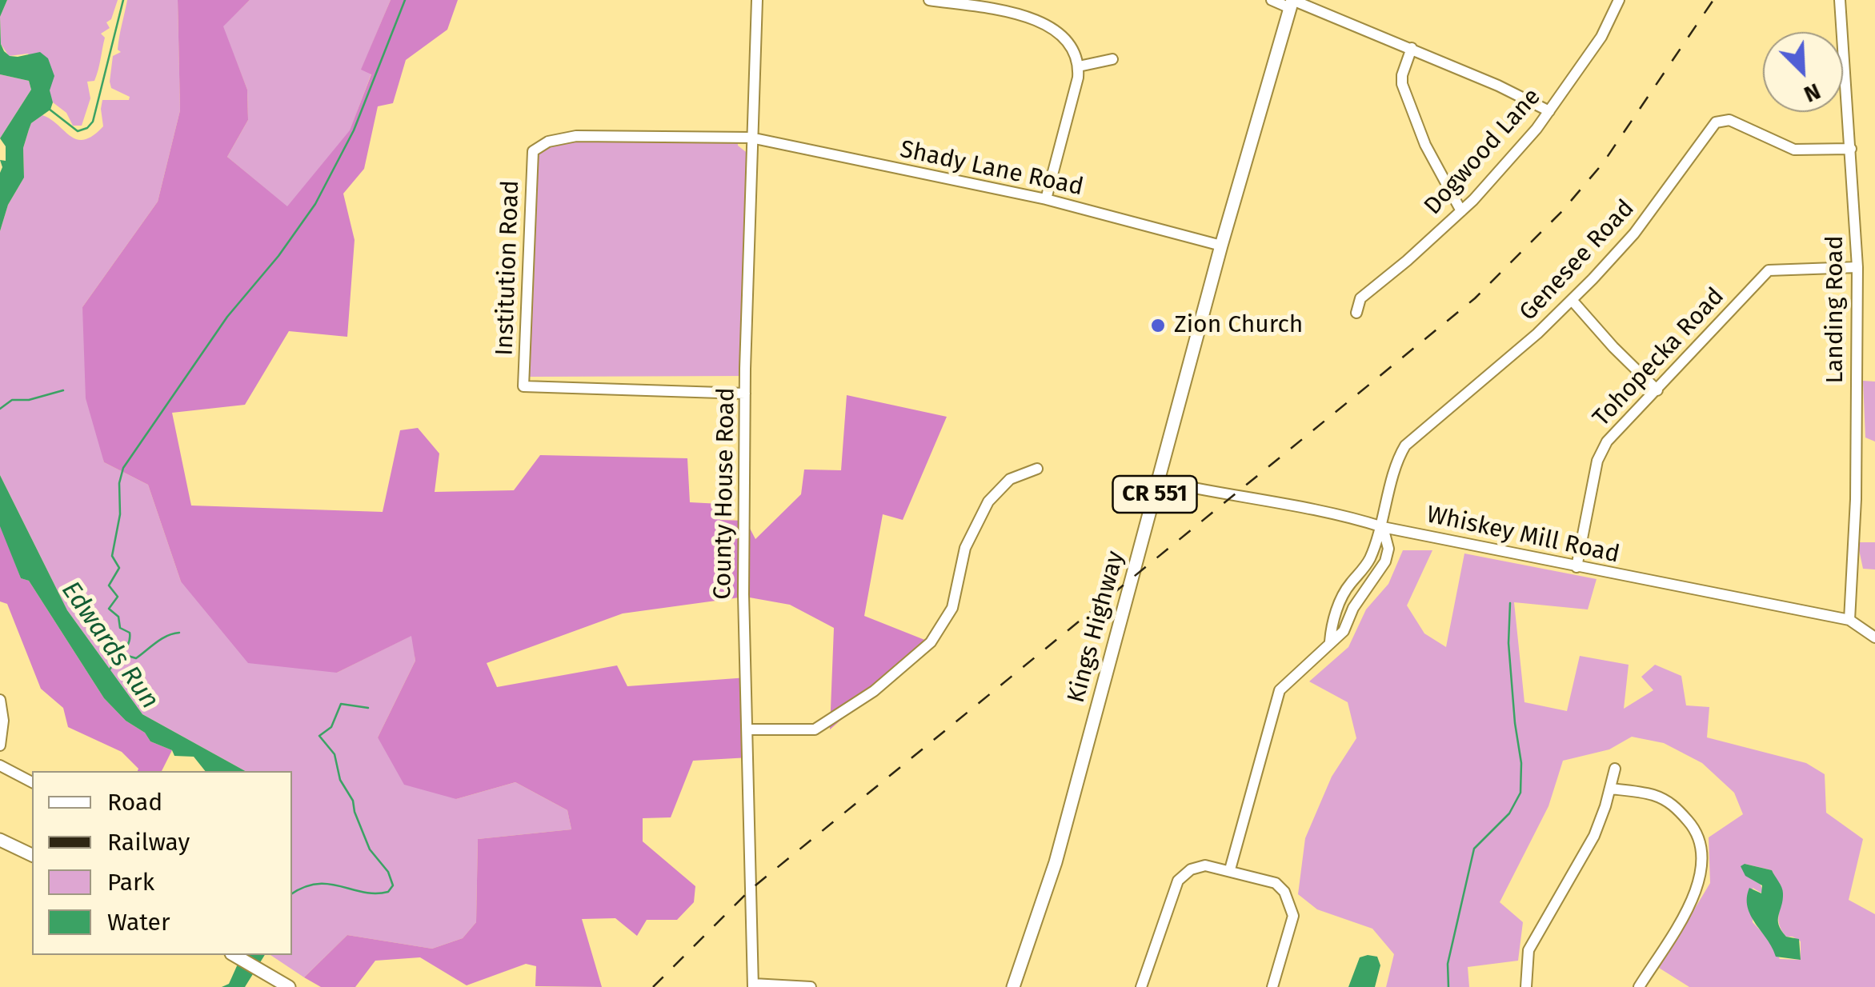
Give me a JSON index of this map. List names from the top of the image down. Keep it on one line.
{"streets":{"main road":["CR 551","Kings Highway"],"street":["Dogwood Lane","Shady Lane Road","Genesee Road","Institution Road","Landing Road","Tohopecka Road","County House Road","Whiskey Mill Road"]},"crossings":[["Shady Lane Road","Institution Road"],["Shady Lane Road","County House Road"],["Shady Lane Road","Kings Highway"],["Genesee Road","Landing Road"],["Genesee Road","Whiskey Mill Road"],["Institution Road","County House Road"],["Landing Road","Tohopecka Road"],["Landing Road","Whiskey Mill Road"],["Tohopecka Road","Whiskey Mill Road"],["Whiskey Mill Road","Kings Highway"]],"water":["Edwards Run"],"places":["Zion Church"],"legend":["Road","Railway","Park","Water"],"north":"bottom right"}
